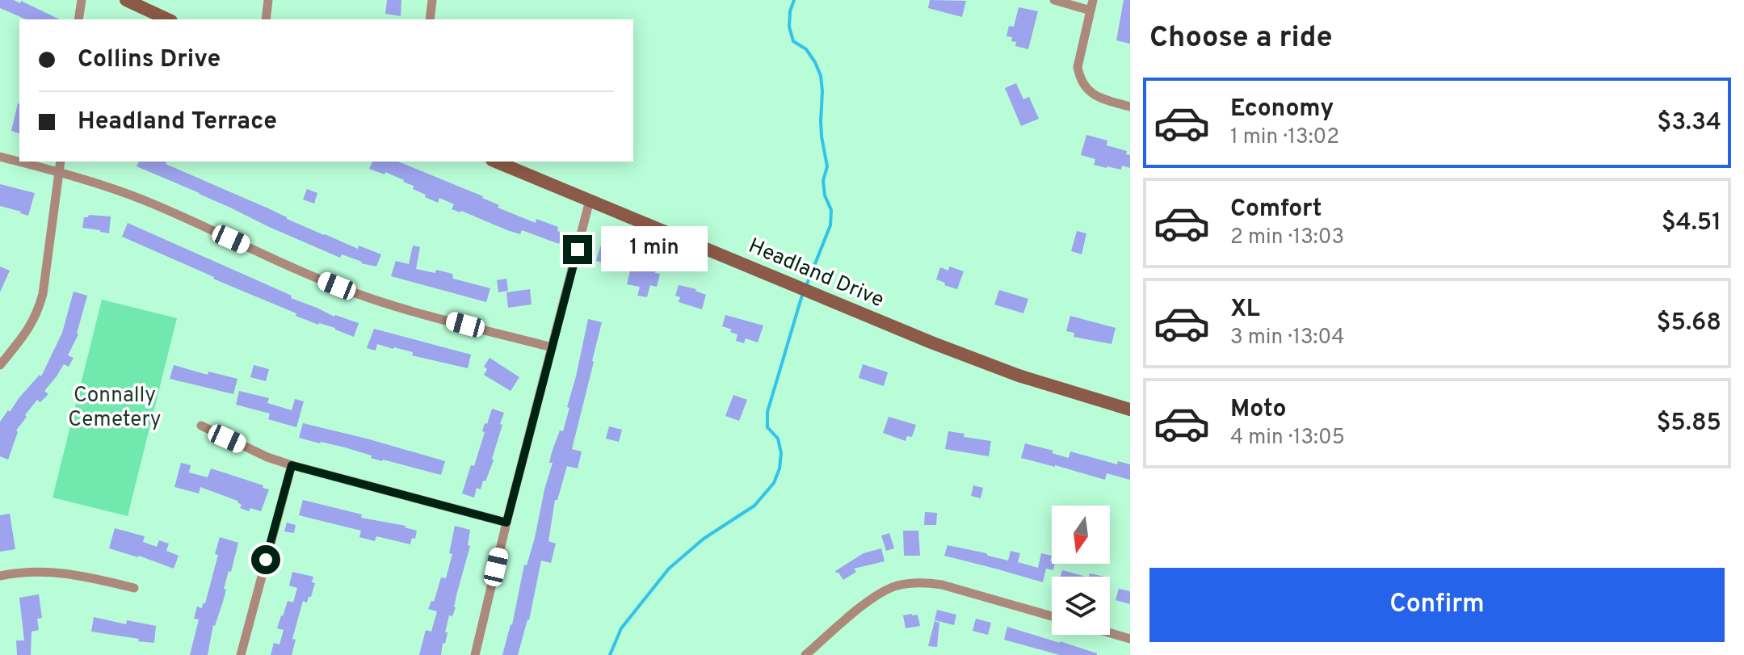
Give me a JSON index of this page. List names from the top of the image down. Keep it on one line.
{"streets":{"main road":["Headland Drive"]},"parks":["Connally Cemetery"],"north":"bottom","page":{"heading":"Choose a ride","banner":["Collins Drive","Headland Terrace"],"list":[{"name":"Economy","note":"1 min · 13:02","value":"$3.34"},{"name":"Comfort","note":"2 min · 13:03","value":"$4.51"},{"name":"XL","note":"3 min · 13:04","value":"$5.68"},{"name":"Moto","note":"4 min · 13:05","value":"$5.85"}],"bubble":"1 min","buttons":"Confirm"}}
